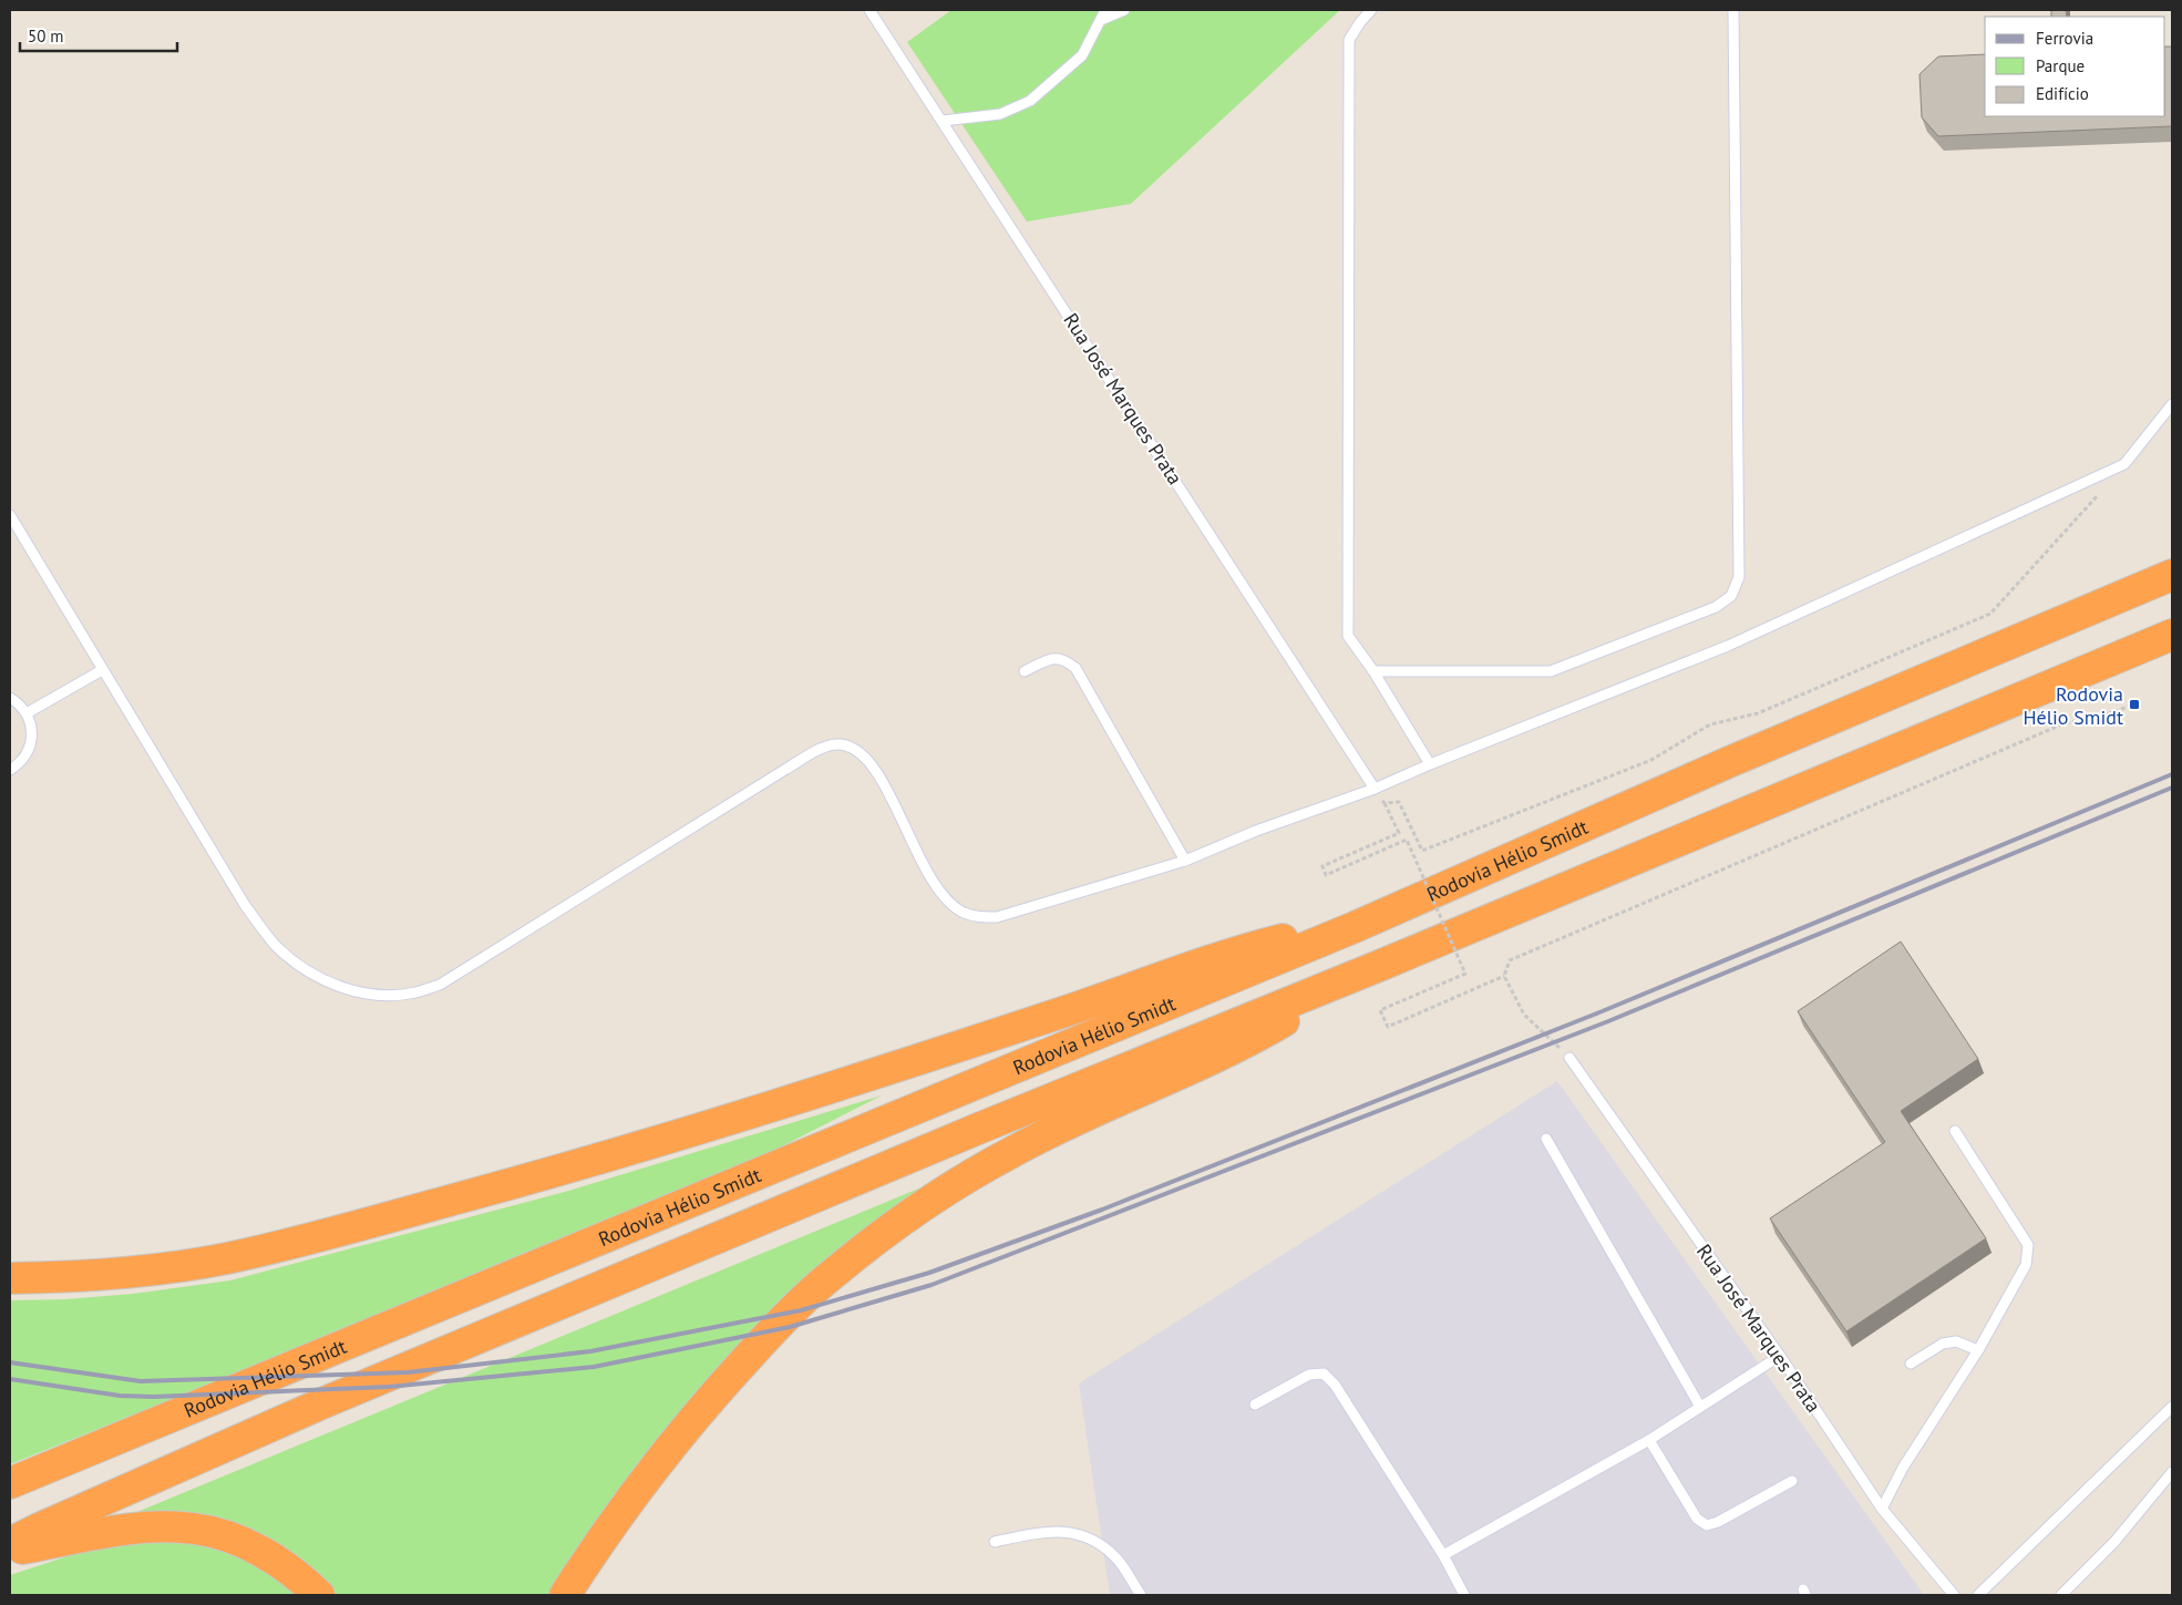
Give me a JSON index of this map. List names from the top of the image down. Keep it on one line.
{"streets":{"highway":["Rodovia Hélio Smidt"],"lane":["Rua José Marques Prata"]},"places":{"transit":["Rodovia Hélio Smidt"]},"legend":["Ferrovia","Parque","Edifício"],"scale_bar":"50 m"}
